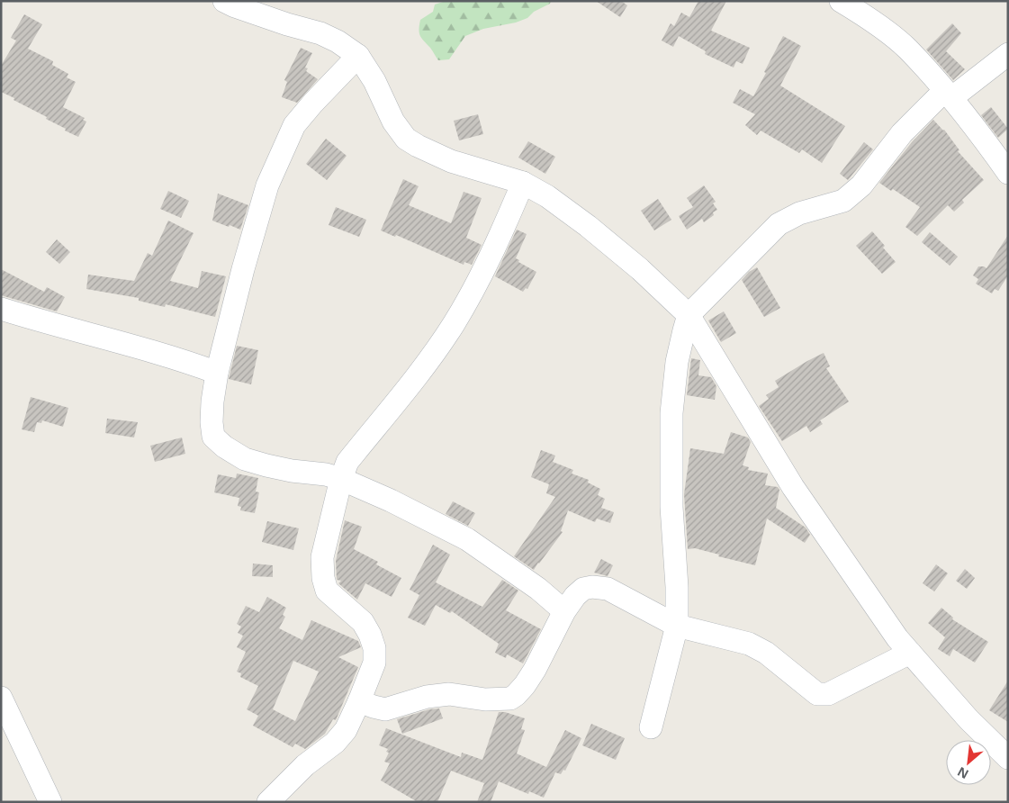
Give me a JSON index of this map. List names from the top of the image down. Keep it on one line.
{"north":"bottom left"}
